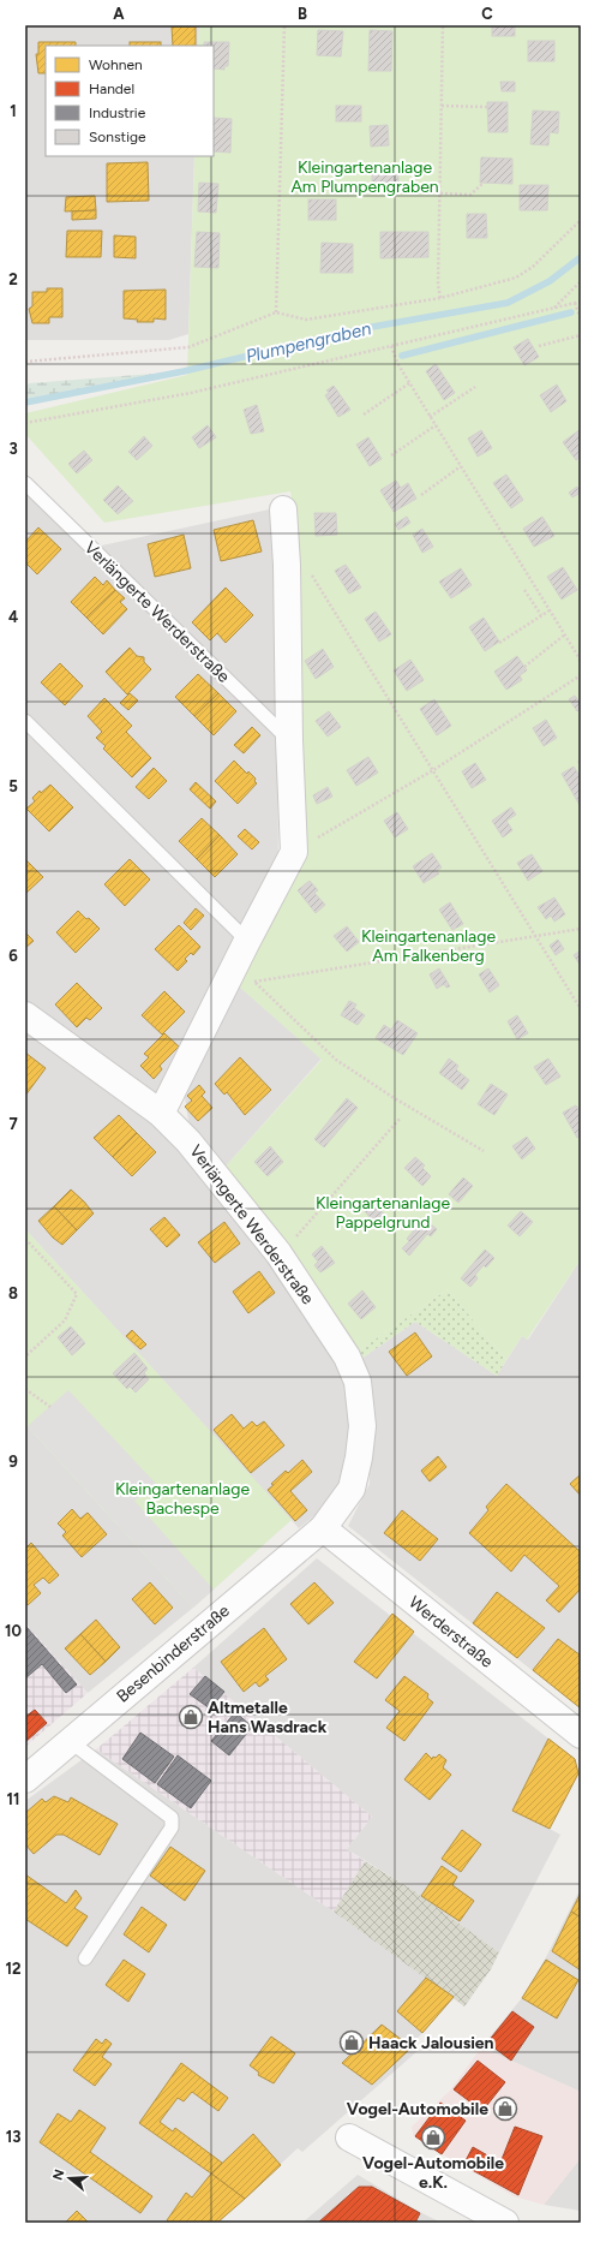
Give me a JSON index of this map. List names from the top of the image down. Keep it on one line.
{"streets":{"street":["Verlängerte Werderstraße","Werderstraße","Besenbinderstraße"]},"crossings":[["Verlängerte Werderstraße","Werderstraße"],["Verlängerte Werderstraße","Besenbinderstraße"],["Werderstraße","Besenbinderstraße"]],"water":["Plumpengraben"],"parks":["Kleingartenanlage Am Plumpengraben","Kleingartenanlage Am Falkenberg","Kleingartenanlage Pappelgrund","Kleingartenanlage Bachespe"],"places":{"shop":["Altmetalle Hans Wasdrack","Haack Jalousien","Vogel-Automobile","Vogel-Automobile e.K."]},"legend":["Wohnen","Handel","Industrie","Sonstige"],"north":"left","grid":{"columns":["A","B","C"],"rows":["1","2","3","4","5","6","7","8","9","10","11","12","13"]}}
